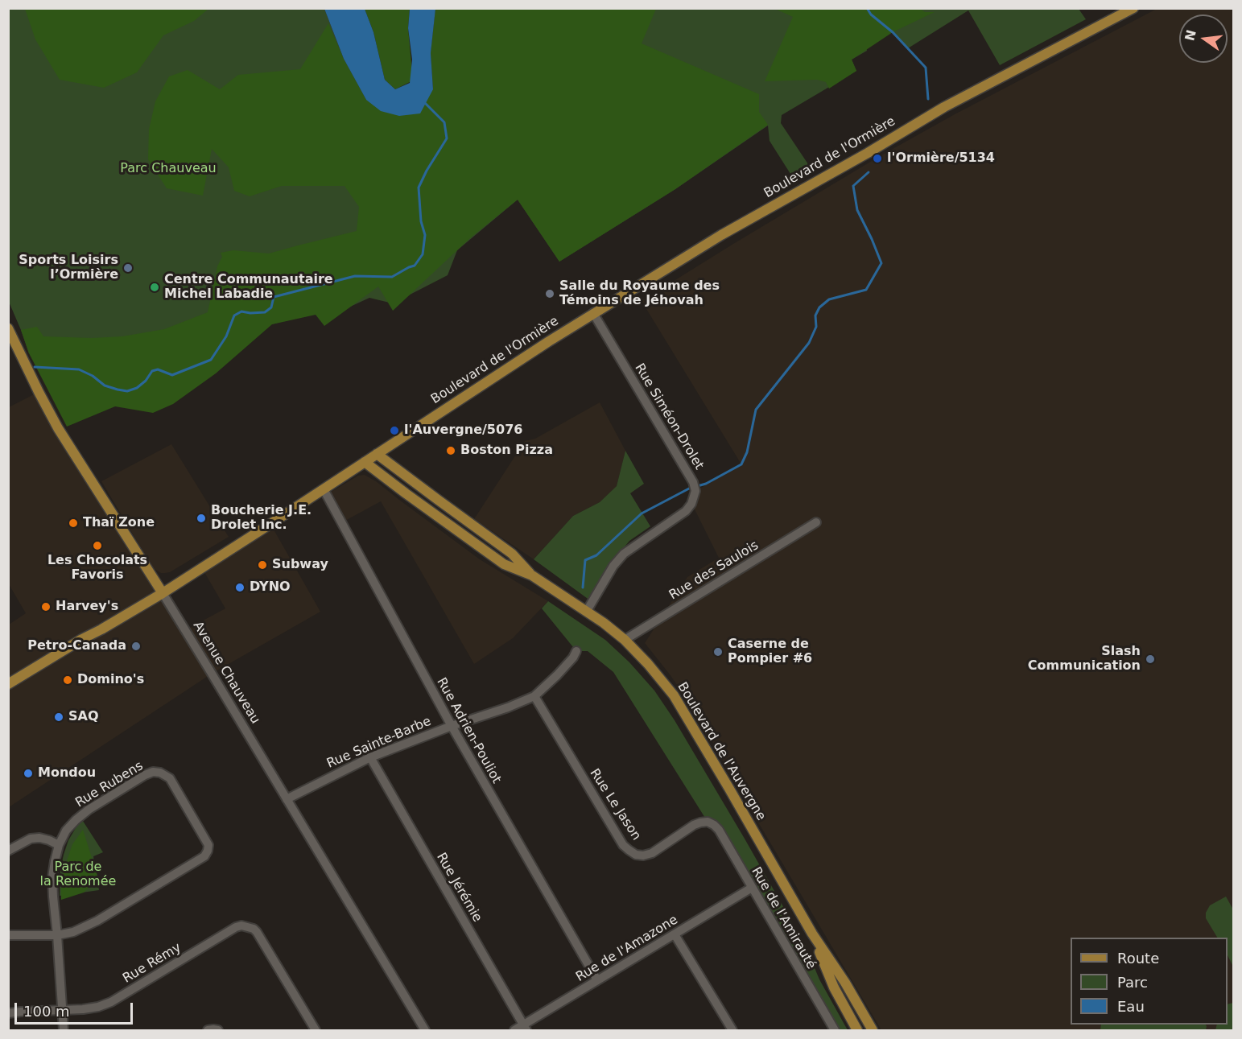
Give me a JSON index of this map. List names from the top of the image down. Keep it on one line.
{"streets":{"main road":["Boulevard de l'Ormière","Avenue Chauveau","Boulevard de l'Auvergne"],"street":["Rue Siméon-Drolet","Rue des Saulois","Rue Adrien-Pouliot","Rue Sainte-Barbe","Rue Rubens","Rue Le Jason","Rue Jérémie","Rue de l'Amirauté","Rue de l'Amazone","Rue Rémy"]},"crossings":[["Boulevard de l'Ormière","Rue Siméon-Drolet"],["Boulevard de l'Ormière","Avenue Chauveau"],["Boulevard de l'Ormière","Rue Adrien-Pouliot"],["Boulevard de l'Ormière","Boulevard de l'Auvergne"],["Rue Siméon-Drolet","Boulevard de l'Auvergne"],["Rue des Saulois","Boulevard de l'Auvergne"],["Avenue Chauveau","Rue Sainte-Barbe"],["Rue Adrien-Pouliot","Rue Sainte-Barbe"],["Rue Adrien-Pouliot","Rue de l'Amazone"],["Rue Sainte-Barbe","Rue Le Jason"],["Rue Sainte-Barbe","Rue Jérémie"],["Rue Le Jason","Rue de l'Amirauté"],["Rue Jérémie","Rue de l'Amazone"],["Rue de l'Amirauté","Rue de l'Amazone"]],"parks":["Parc Chauveau","Parc de la Renomée"],"places":["l'Ormière/5134","Sports Loisirs l’Ormière","Centre Communautaire Michel Labadie","Salle du Royaume des Témoins de Jéhovah","l'Auvergne/5076","Boston Pizza","Boucherie J.E. Drolet Inc.","Thaï Zone","Les Chocolats Favoris","Subway","DYNO","Harvey's","Petro-Canada","Caserne de Pompier #6","Slash Communication","Domino's","SAQ","Mondou"],"legend":["Route","Parc","Eau"],"scale_bar":"100 m","north":"left"}
